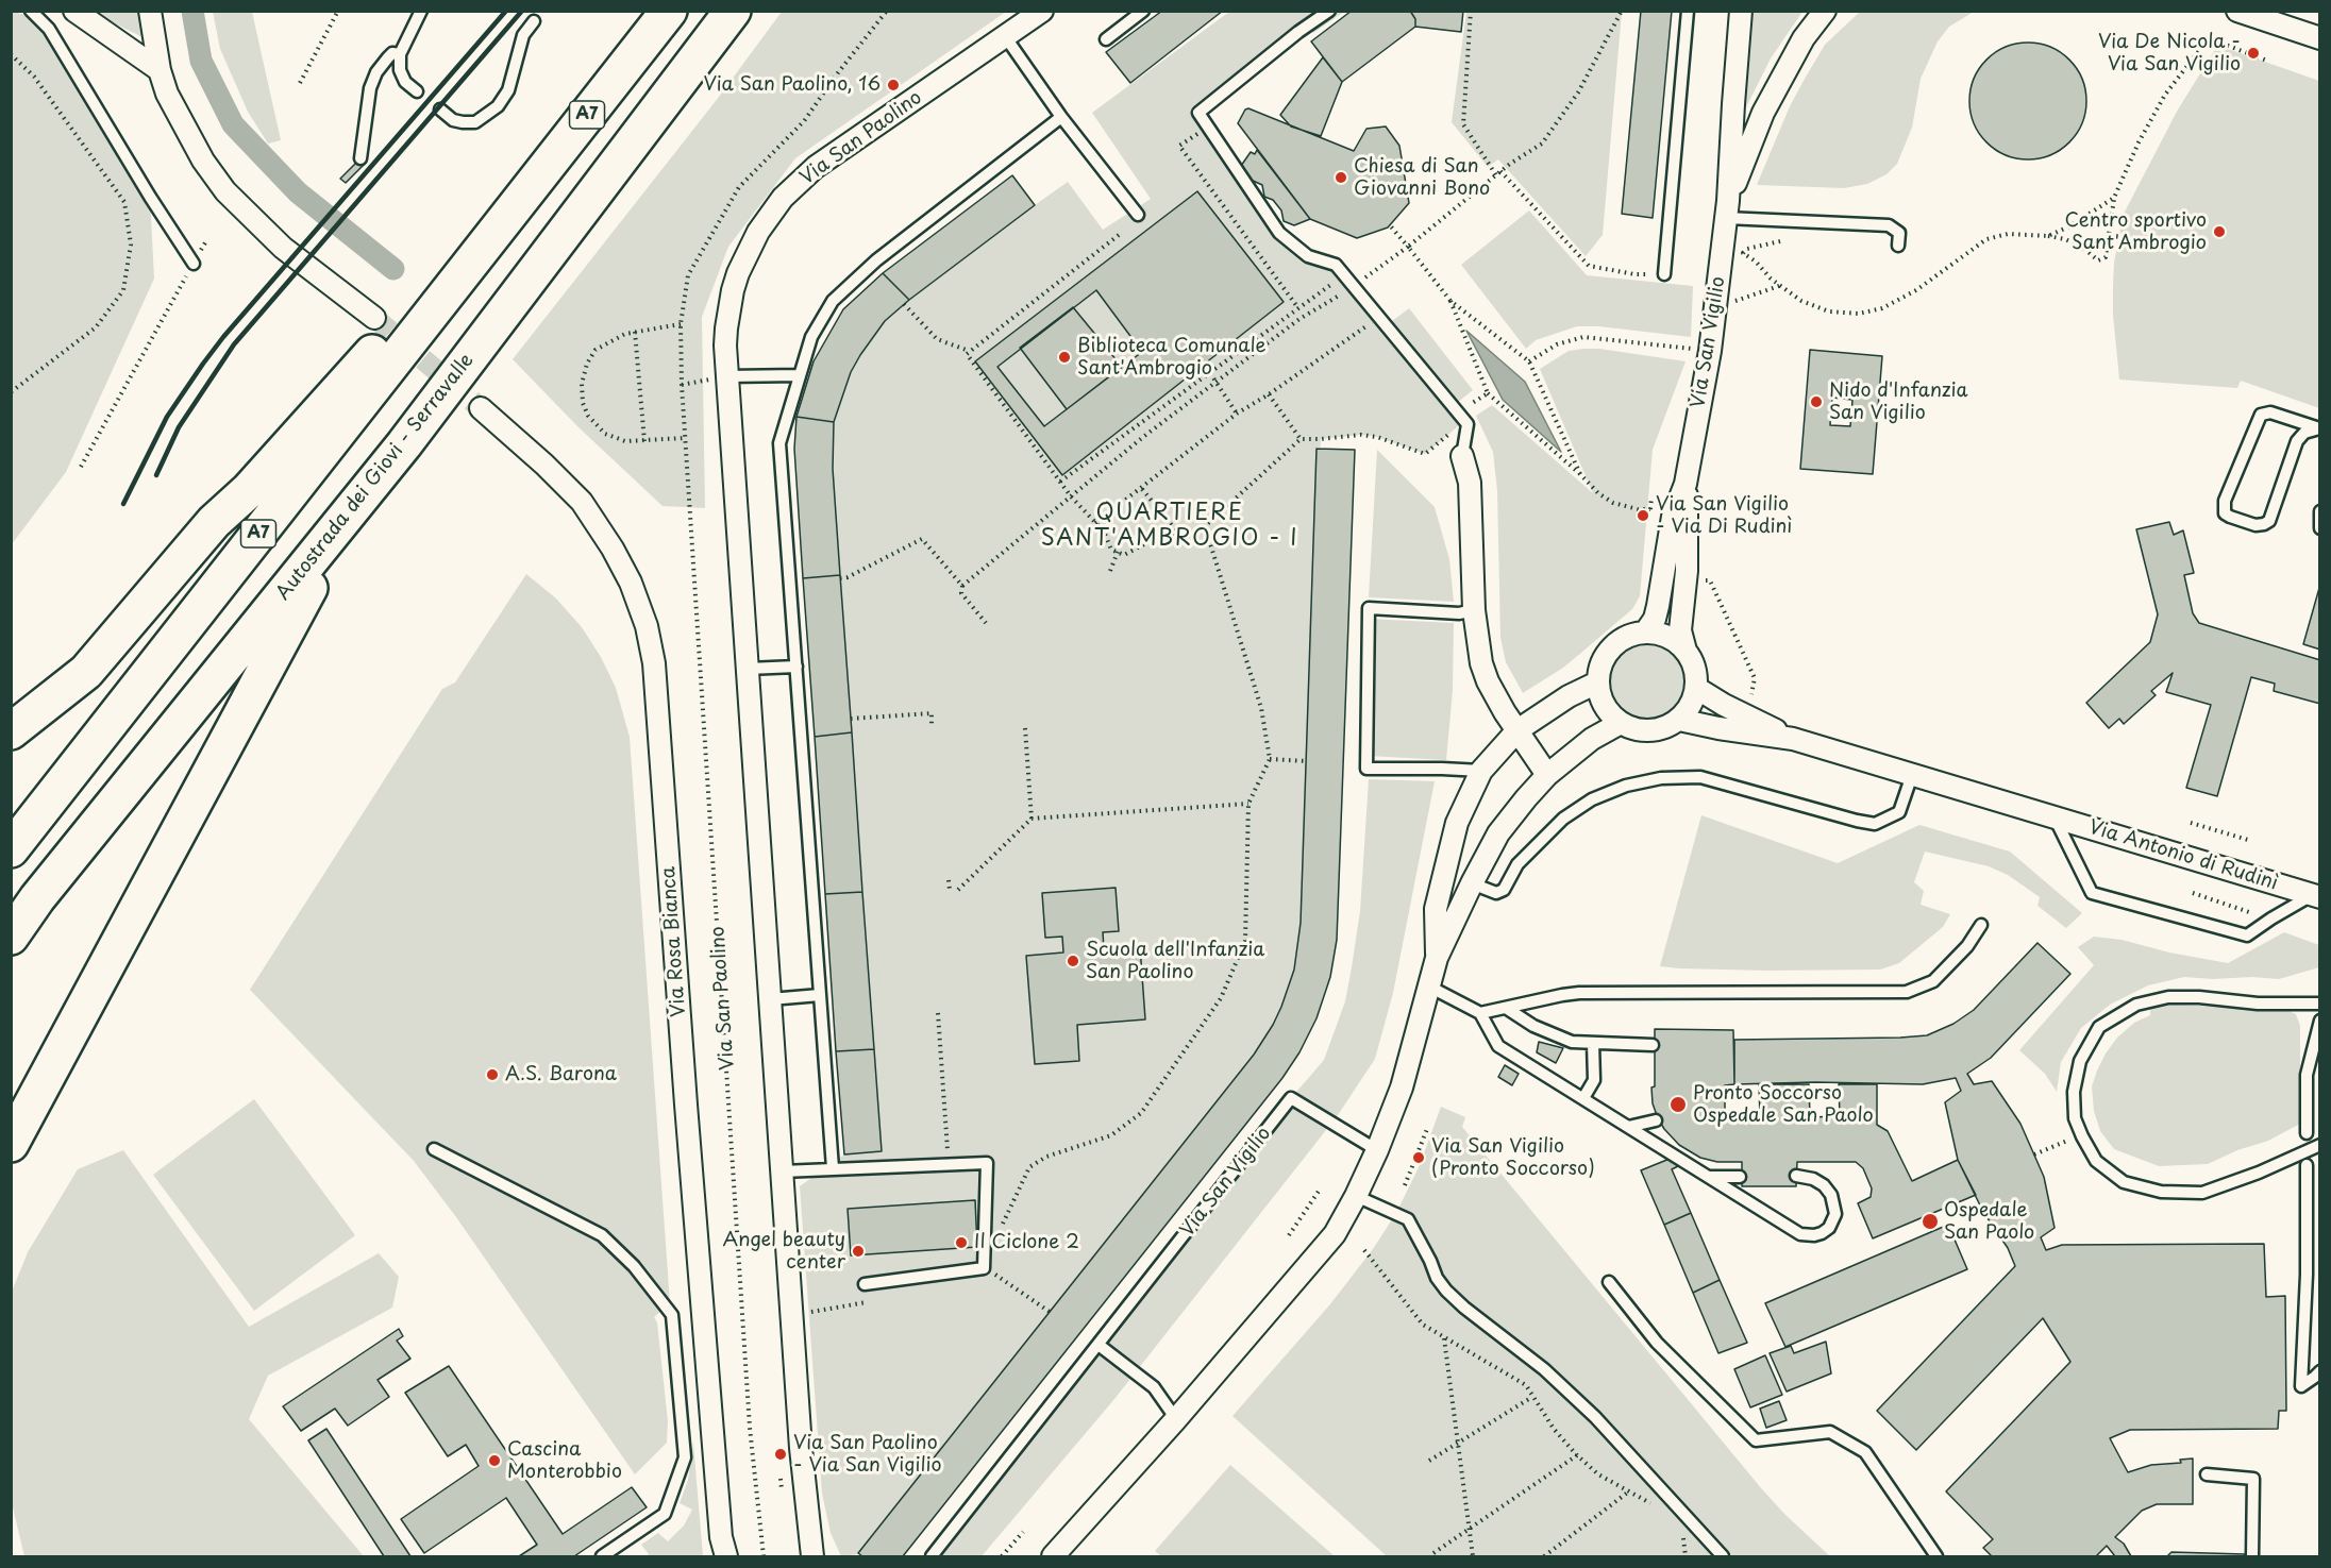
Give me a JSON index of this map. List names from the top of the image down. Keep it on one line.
{"streets":{"highway":["A7","Autostrada dei Giovi - Serravalle"],"street":["Via San Paolino","Via San Vigilio","Via Antonio di Rudinì","Via Rosa Bianca"]},"crossings":[["Via San Vigilio","Via Antonio di Rudinì"]],"districts":["QUARTIERE SANT'AMBROGIO - I"],"places":["Via De Nicola - Via San Vigilio","Via San Paolino, 16","Chiesa di San Giovanni Bono","Centro sportivo Sant'Ambrogio","Biblioteca Comunale Sant'Ambrogio","Nido d'Infanzia San Vigilio","Via San Vigilio - Via Di Rudinì","Scuola dell'Infanzia San Paolino","A.S. Barona","Pronto Soccorso Ospedale San Paolo","Via San Vigilio (Pronto Soccorso)","Ospedale San Paolo","Il Ciclone 2","Angel beauty center","Via San Paolino - Via San Vigilio","Cascina Monterobbio"]}
